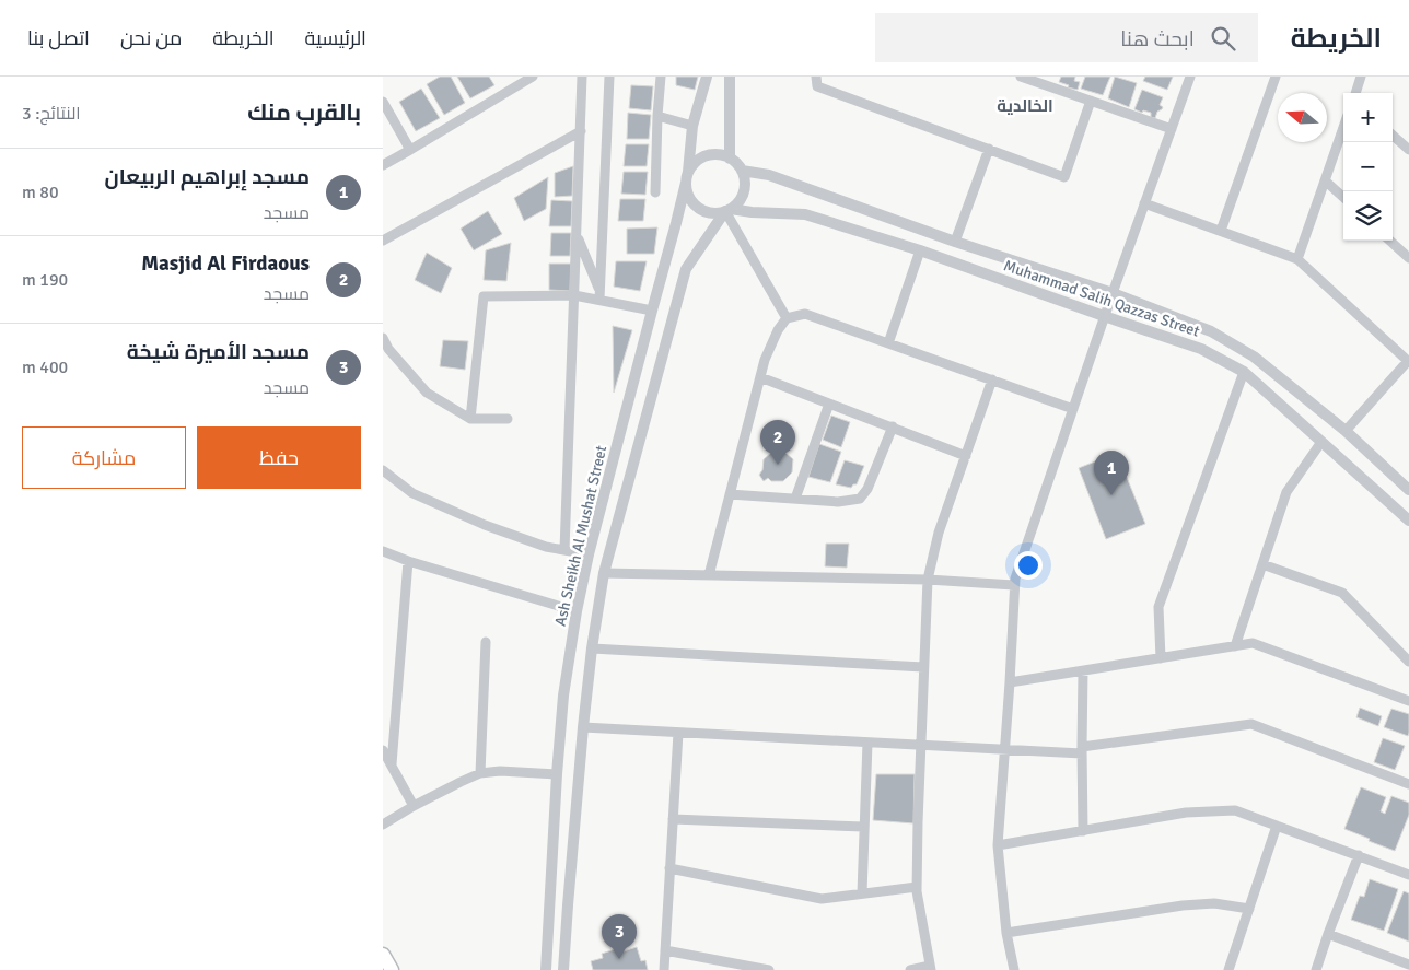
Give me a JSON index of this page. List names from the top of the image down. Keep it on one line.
{"streets":{"street":["Muhammad Salih Qazzas Street","Ash Sheikh Al Mushat Street"]},"crossings":[["Muhammad Salih Qazzas Street","Ash Sheikh Al Mushat Street"]],"districts":["الخالدية"],"north":"left","page":{"header":"الخريطة","search":"ابحث هنا","nav":["الرئيسية","الخريطة","من نحن","اتصل بنا"],"heading":["بالقرب منك","النتائج: 3"],"map_buttons":["+","−"],"list":[{"mark":"1","name":"مسجد إبراهيم الربيعان","note":"مسجد","value":"80 m"},{"mark":"2","name":"Masjid Al Firdaous","note":"مسجد","value":"190 m"},{"mark":"3","name":"مسجد الأميرة شيخة","note":"مسجد","value":"400 m"}],"buttons":["حفظ","مشاركة"],"pins":["2","1","3"]}}
